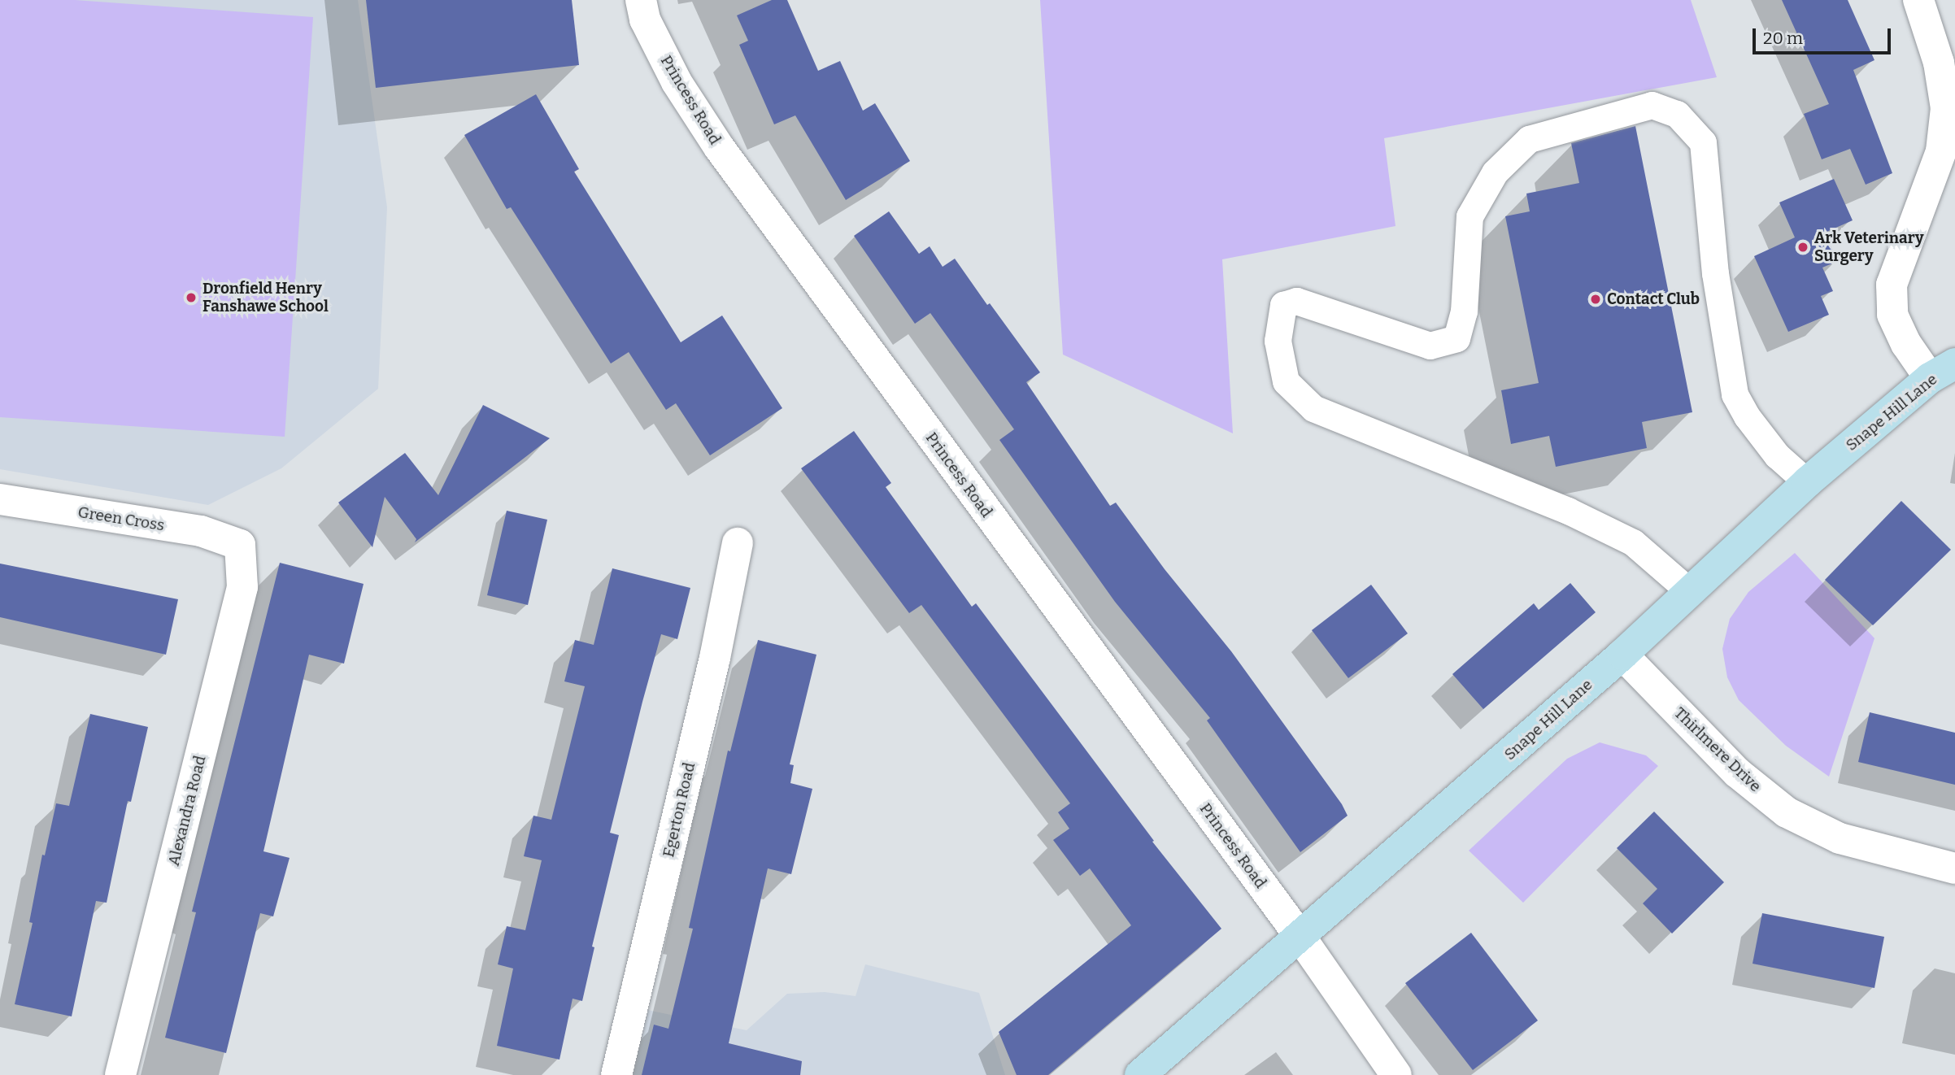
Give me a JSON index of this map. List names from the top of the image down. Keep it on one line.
{"streets":{"street":["Princess Road","Snape Hill Lane","Green Cross","Thirlmere Drive","Egerton Road","Alexandra Road"]},"crossings":[["Princess Road","Snape Hill Lane"],["Snape Hill Lane","Thirlmere Drive"],["Green Cross","Alexandra Road"]],"places":["Ark Veterinary Surgery","Dronfield Henry Fanshawe School","Contact Club"],"scale_bar":"20 m"}
